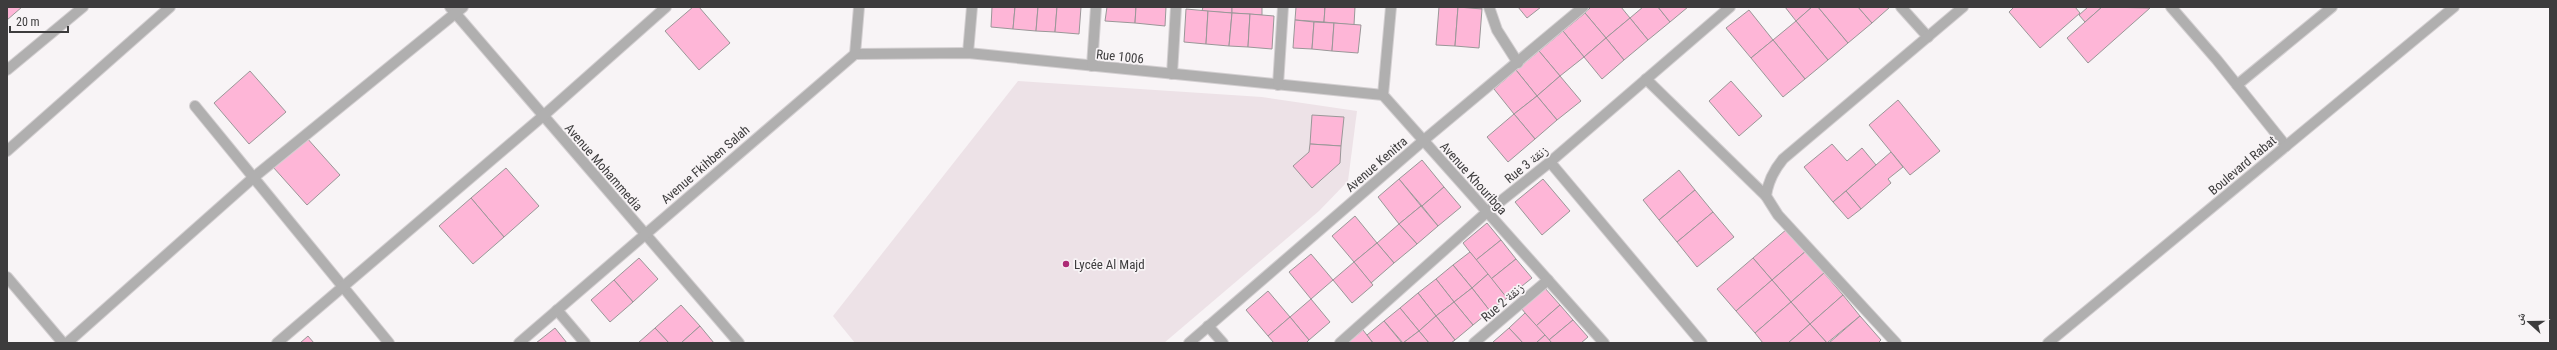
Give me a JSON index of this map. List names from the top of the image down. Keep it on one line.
{"streets":{"street":["Rue 1006","Avenue Fkihben Salah","Avenue Kenitra","Rue 3 زنقة","Boulevard Rabat","Avenue Mohammedia","Avenue Khouribga","Rue 2 زنقة"]},"crossings":[["Rue 1006","Avenue Fkihben Salah"],["Rue 1006","Avenue Khouribga"],["Avenue Fkihben Salah","Avenue Mohammedia"],["Avenue Kenitra","Avenue Khouribga"],["Rue 3 زنقة","Avenue Khouribga"],["Avenue Khouribga","Rue 2 زنقة"]],"places":["Lycée Al Majd"],"scale_bar":"20 m","north":"left"}
